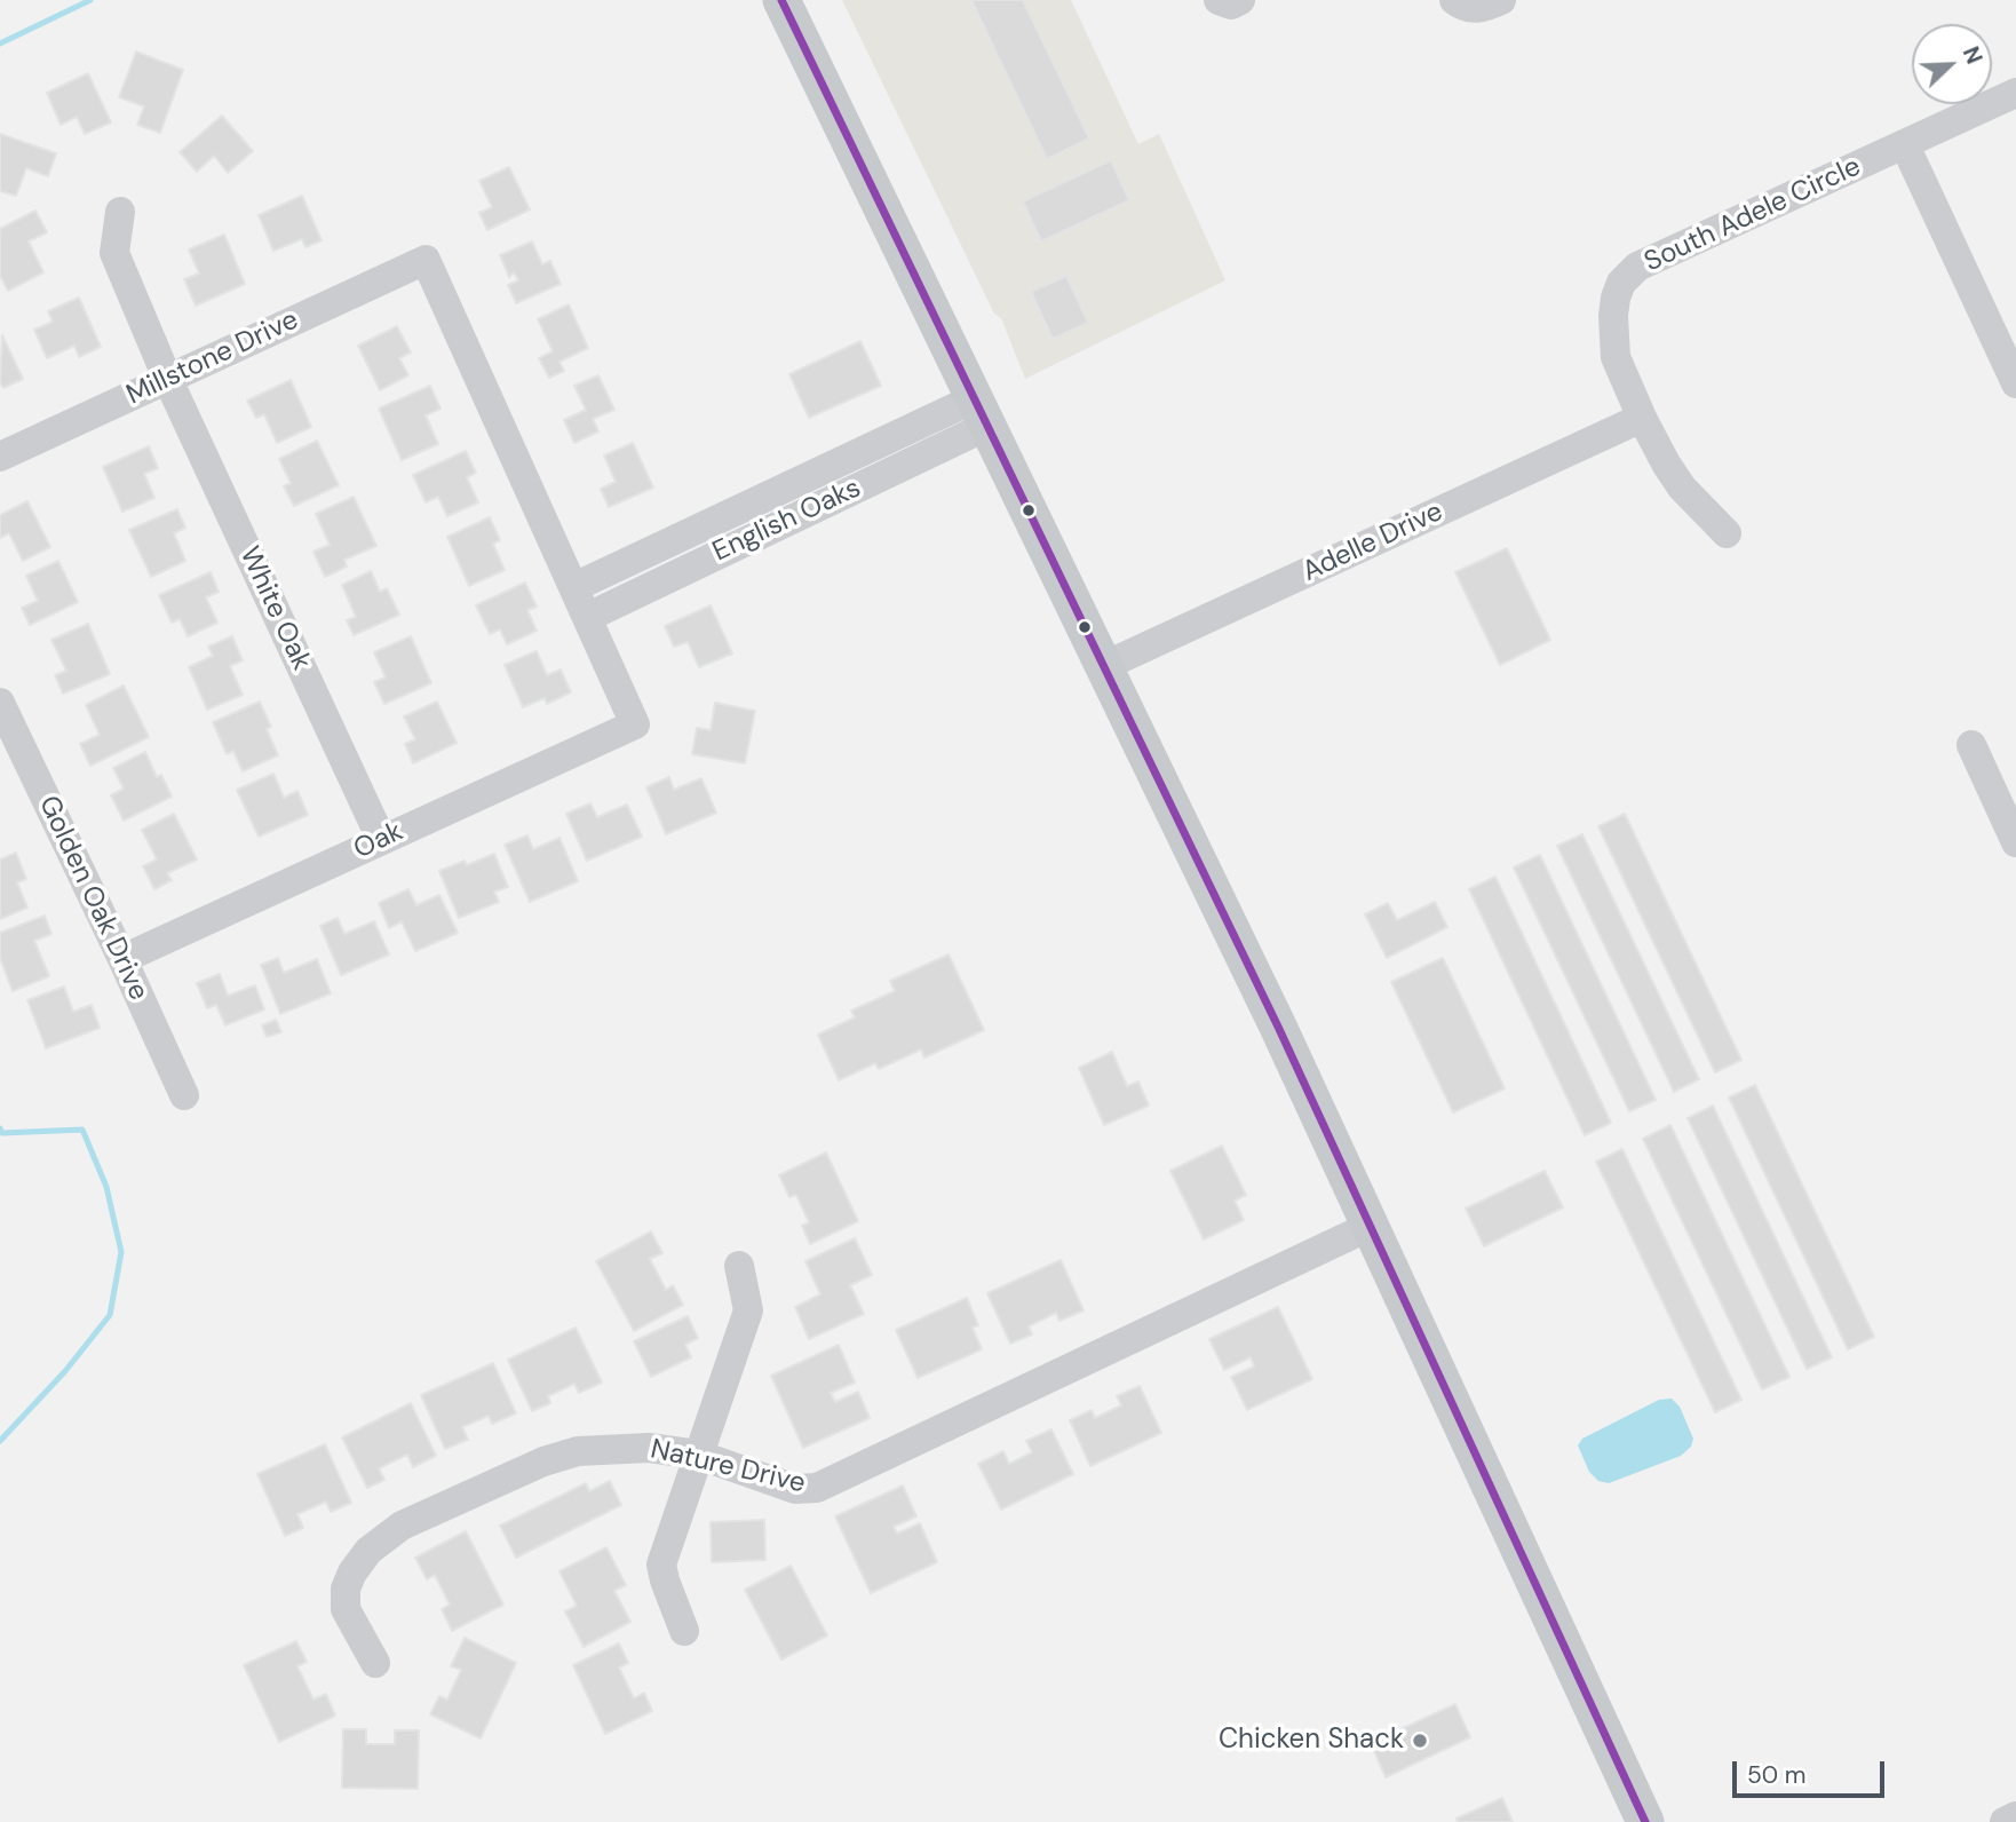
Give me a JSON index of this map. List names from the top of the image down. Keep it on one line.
{"streets":{"street":["South Adele Circle","Millstone Drive","English Oaks","Adelle Drive","White Oak","Oak","Golden Oak Drive","Nature Drive"]},"crossings":[["South Adele Circle","Adelle Drive"],["Millstone Drive","English Oaks"],["Millstone Drive","White Oak"],["English Oaks","Oak"],["White Oak","Oak"],["Oak","Golden Oak Drive"]],"places":["Chicken Shack"],"scale_bar":"50 m","north":"top right"}
